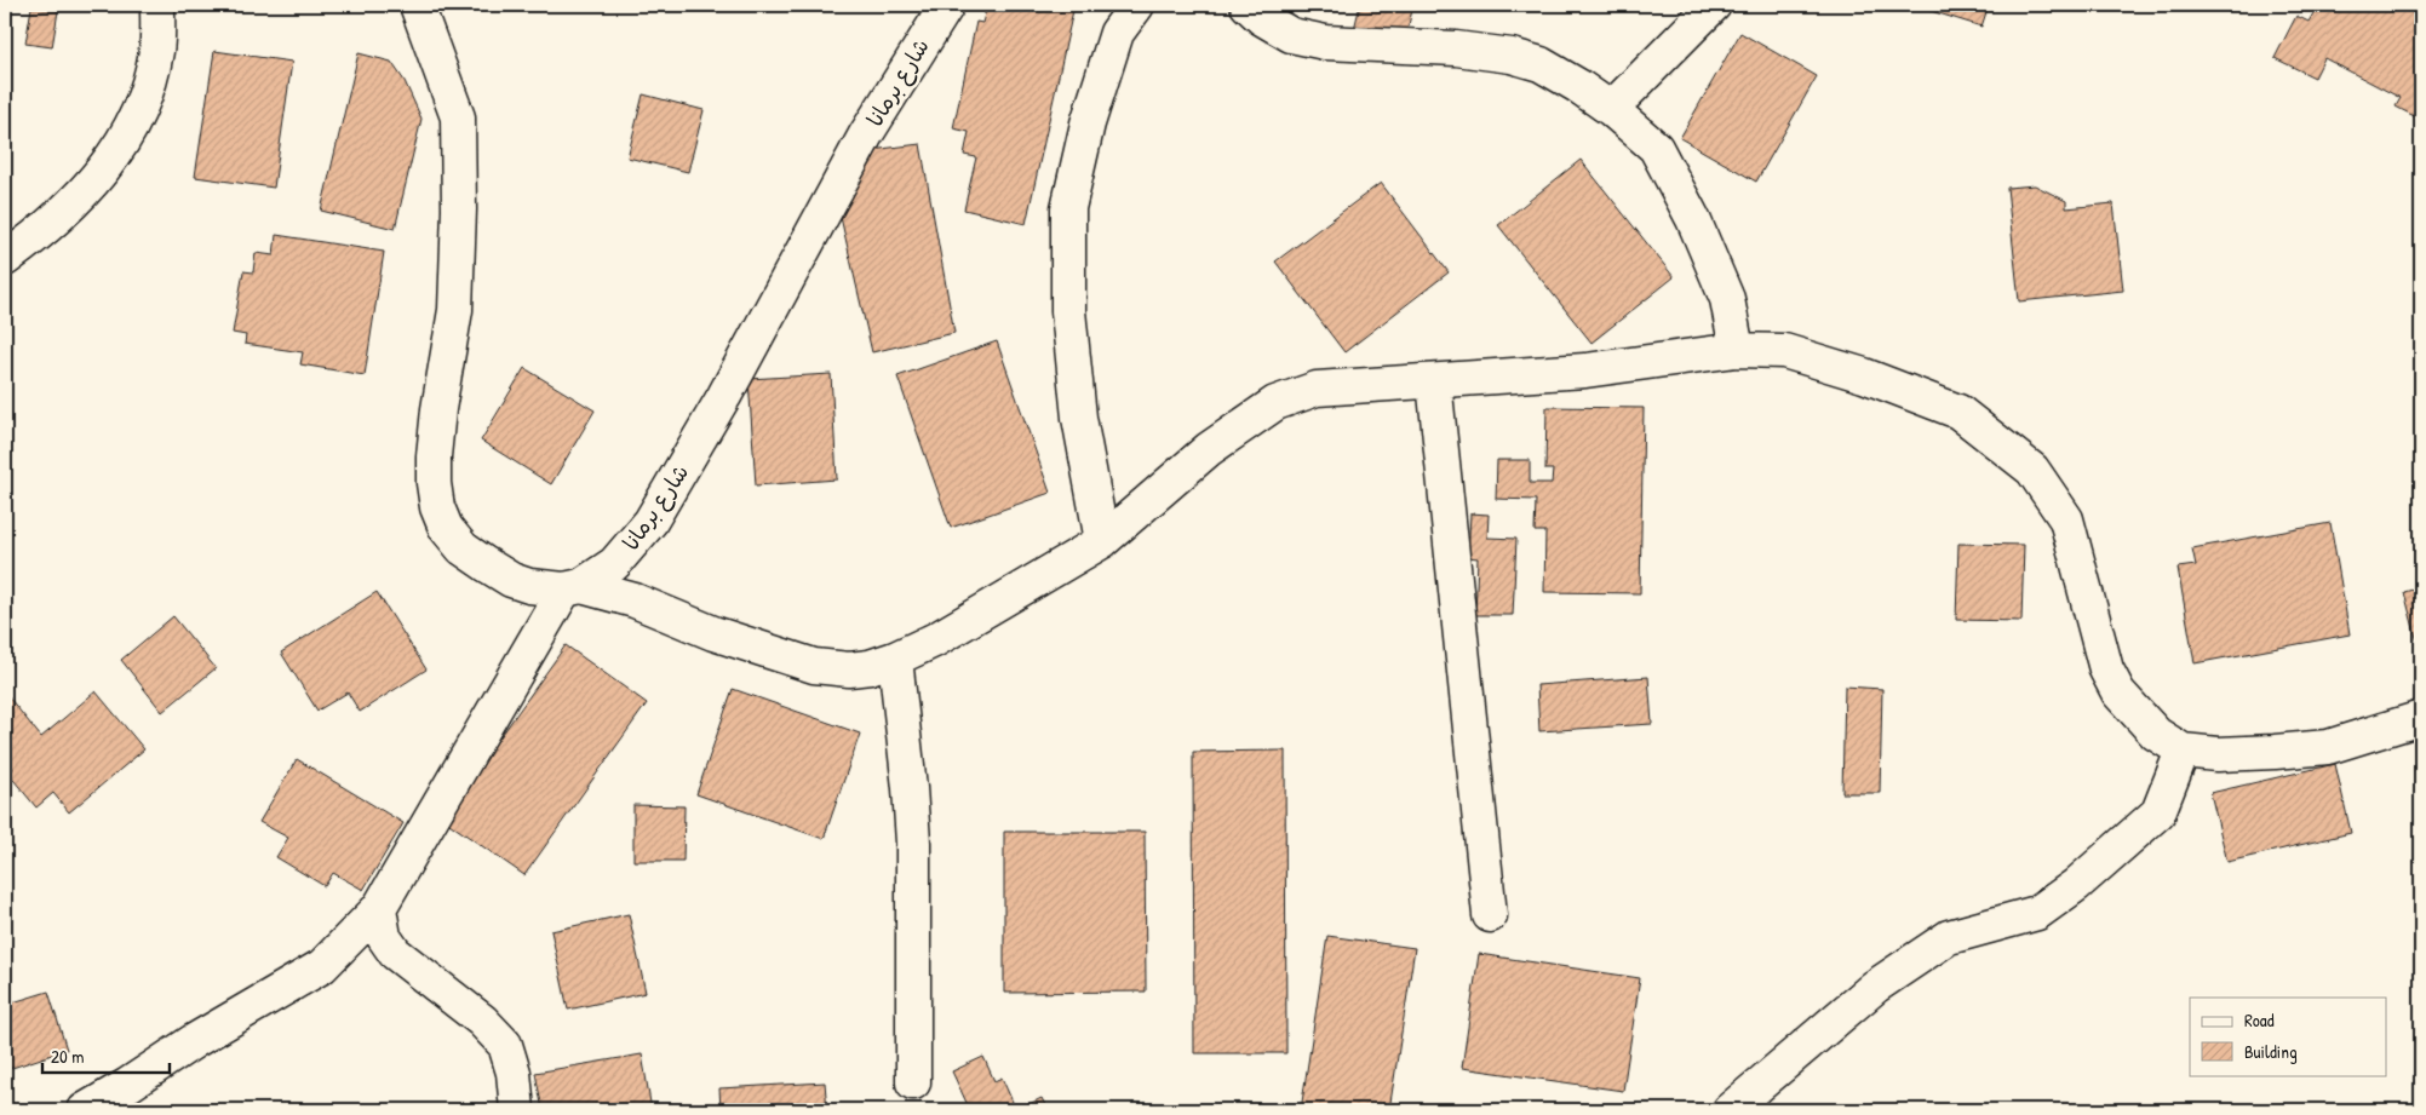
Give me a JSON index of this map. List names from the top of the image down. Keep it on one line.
{"streets":{"street":["شارع برمانا"]},"legend":["Road","Building"],"scale_bar":"20 m"}
